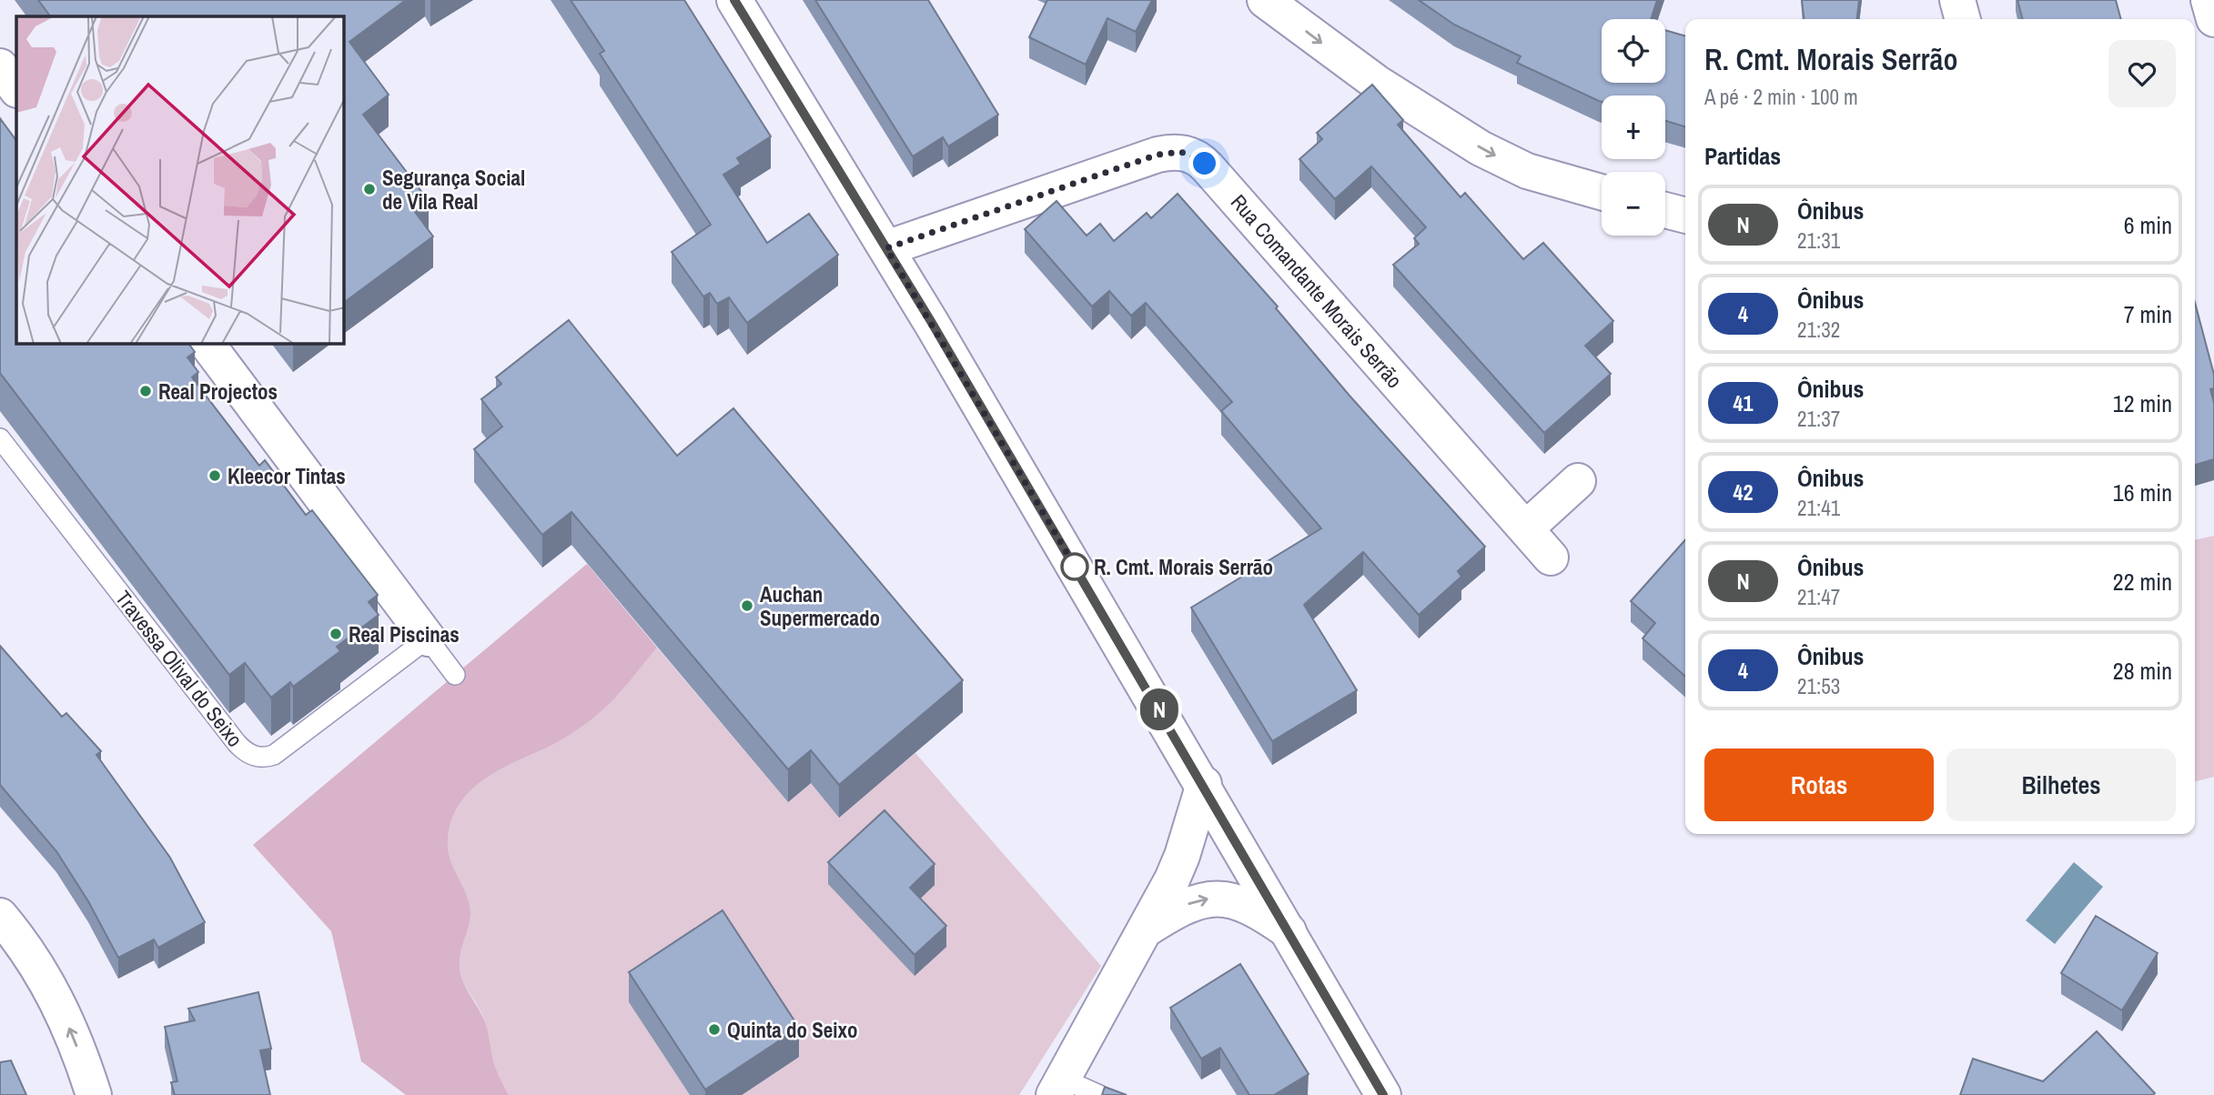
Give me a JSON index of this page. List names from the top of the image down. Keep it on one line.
{"streets":{"street":["Rua Comandante Morais Serrão"],"lane":["Travessa Olival do Seixo"]},"places":["Segurança Social de Vila Real","Real Projectos","Kleecor Tintas","R. Cmt. Morais Serrão","Auchan Supermercado","Real Piscinas","Quinta do Seixo"],"lines":["bus line N"],"page":{"on_map":"N","map_buttons":["+","−"],"heading":[["R. Cmt. Morais Serrão","A pé · 2 min · 100 m"],"Partidas"],"list":[{"mark":"N","name":"Ônibus","note":"21:31","value":"6 min"},{"mark":"4","name":"Ônibus","note":"21:32","value":"7 min"},{"mark":"41","name":"Ônibus","note":"21:37","value":"12 min"},{"mark":"42","name":"Ônibus","note":"21:41","value":"16 min"},{"mark":"N","name":"Ônibus","note":"21:47","value":"22 min"},{"mark":"4","name":"Ônibus","note":"21:53","value":"28 min"}],"buttons":["Rotas","Bilhetes"]}}
